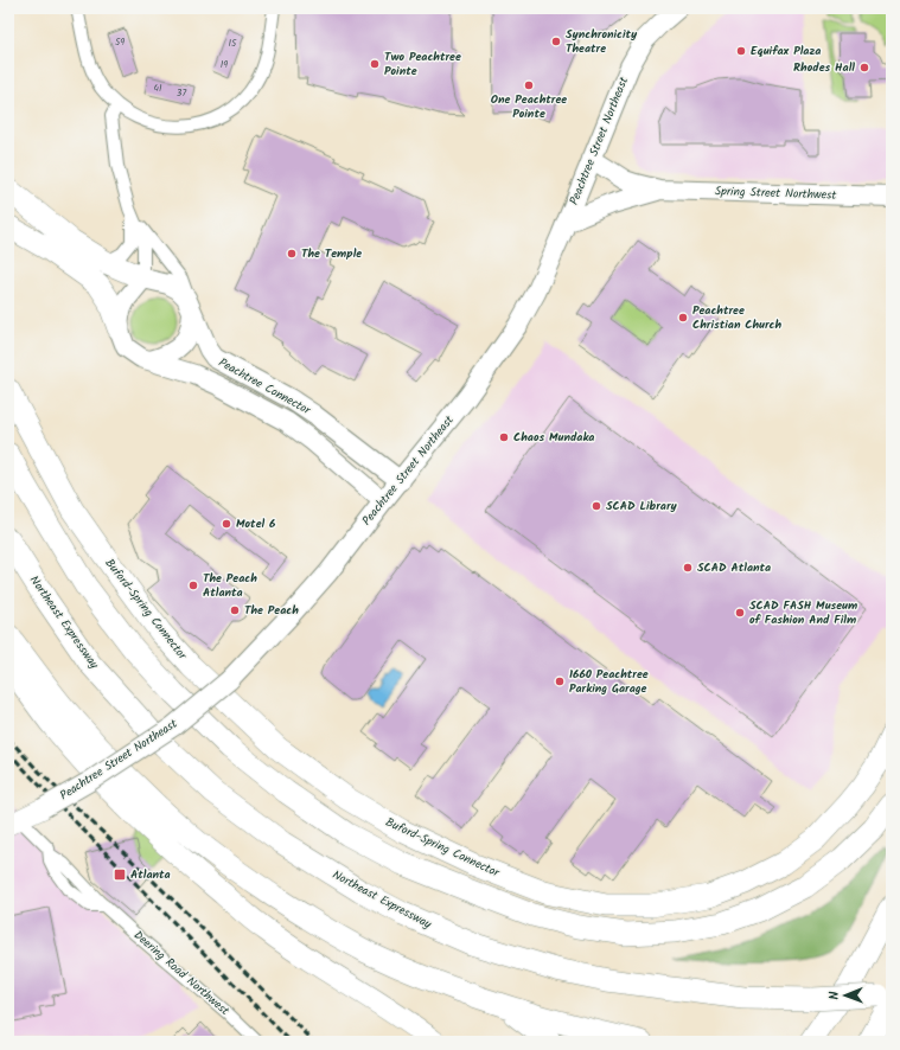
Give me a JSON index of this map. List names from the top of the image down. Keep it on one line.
{"streets":{"highway":["Peachtree Street Northeast","Buford-Spring Connector","Northeast Expressway"],"main road":["Spring Street Northwest","Peachtree Connector"],"street":["Deering Road Northwest"]},"crossings":[["Peachtree Street Northeast","Spring Street Northwest"],["Peachtree Street Northeast","Peachtree Connector"],["Peachtree Street Northeast","Deering Road Northwest"]],"places":{"other":["Synchronicity Theatre","Equifax Plaza","Two Peachtree Pointe","Rhodes Hall","One Peachtree Pointe","The Temple","Peachtree Christian Church","Chaos Mundaka","SCAD Library","Motel 6","SCAD Atlanta","The Peach Atlanta","The Peach","SCAD FASH Museum of Fashion And Film","1660 Peachtree Parking Garage"],"transit":["Atlanta"]},"house_numbers":["59","15","19","41","37"],"north":"left"}
